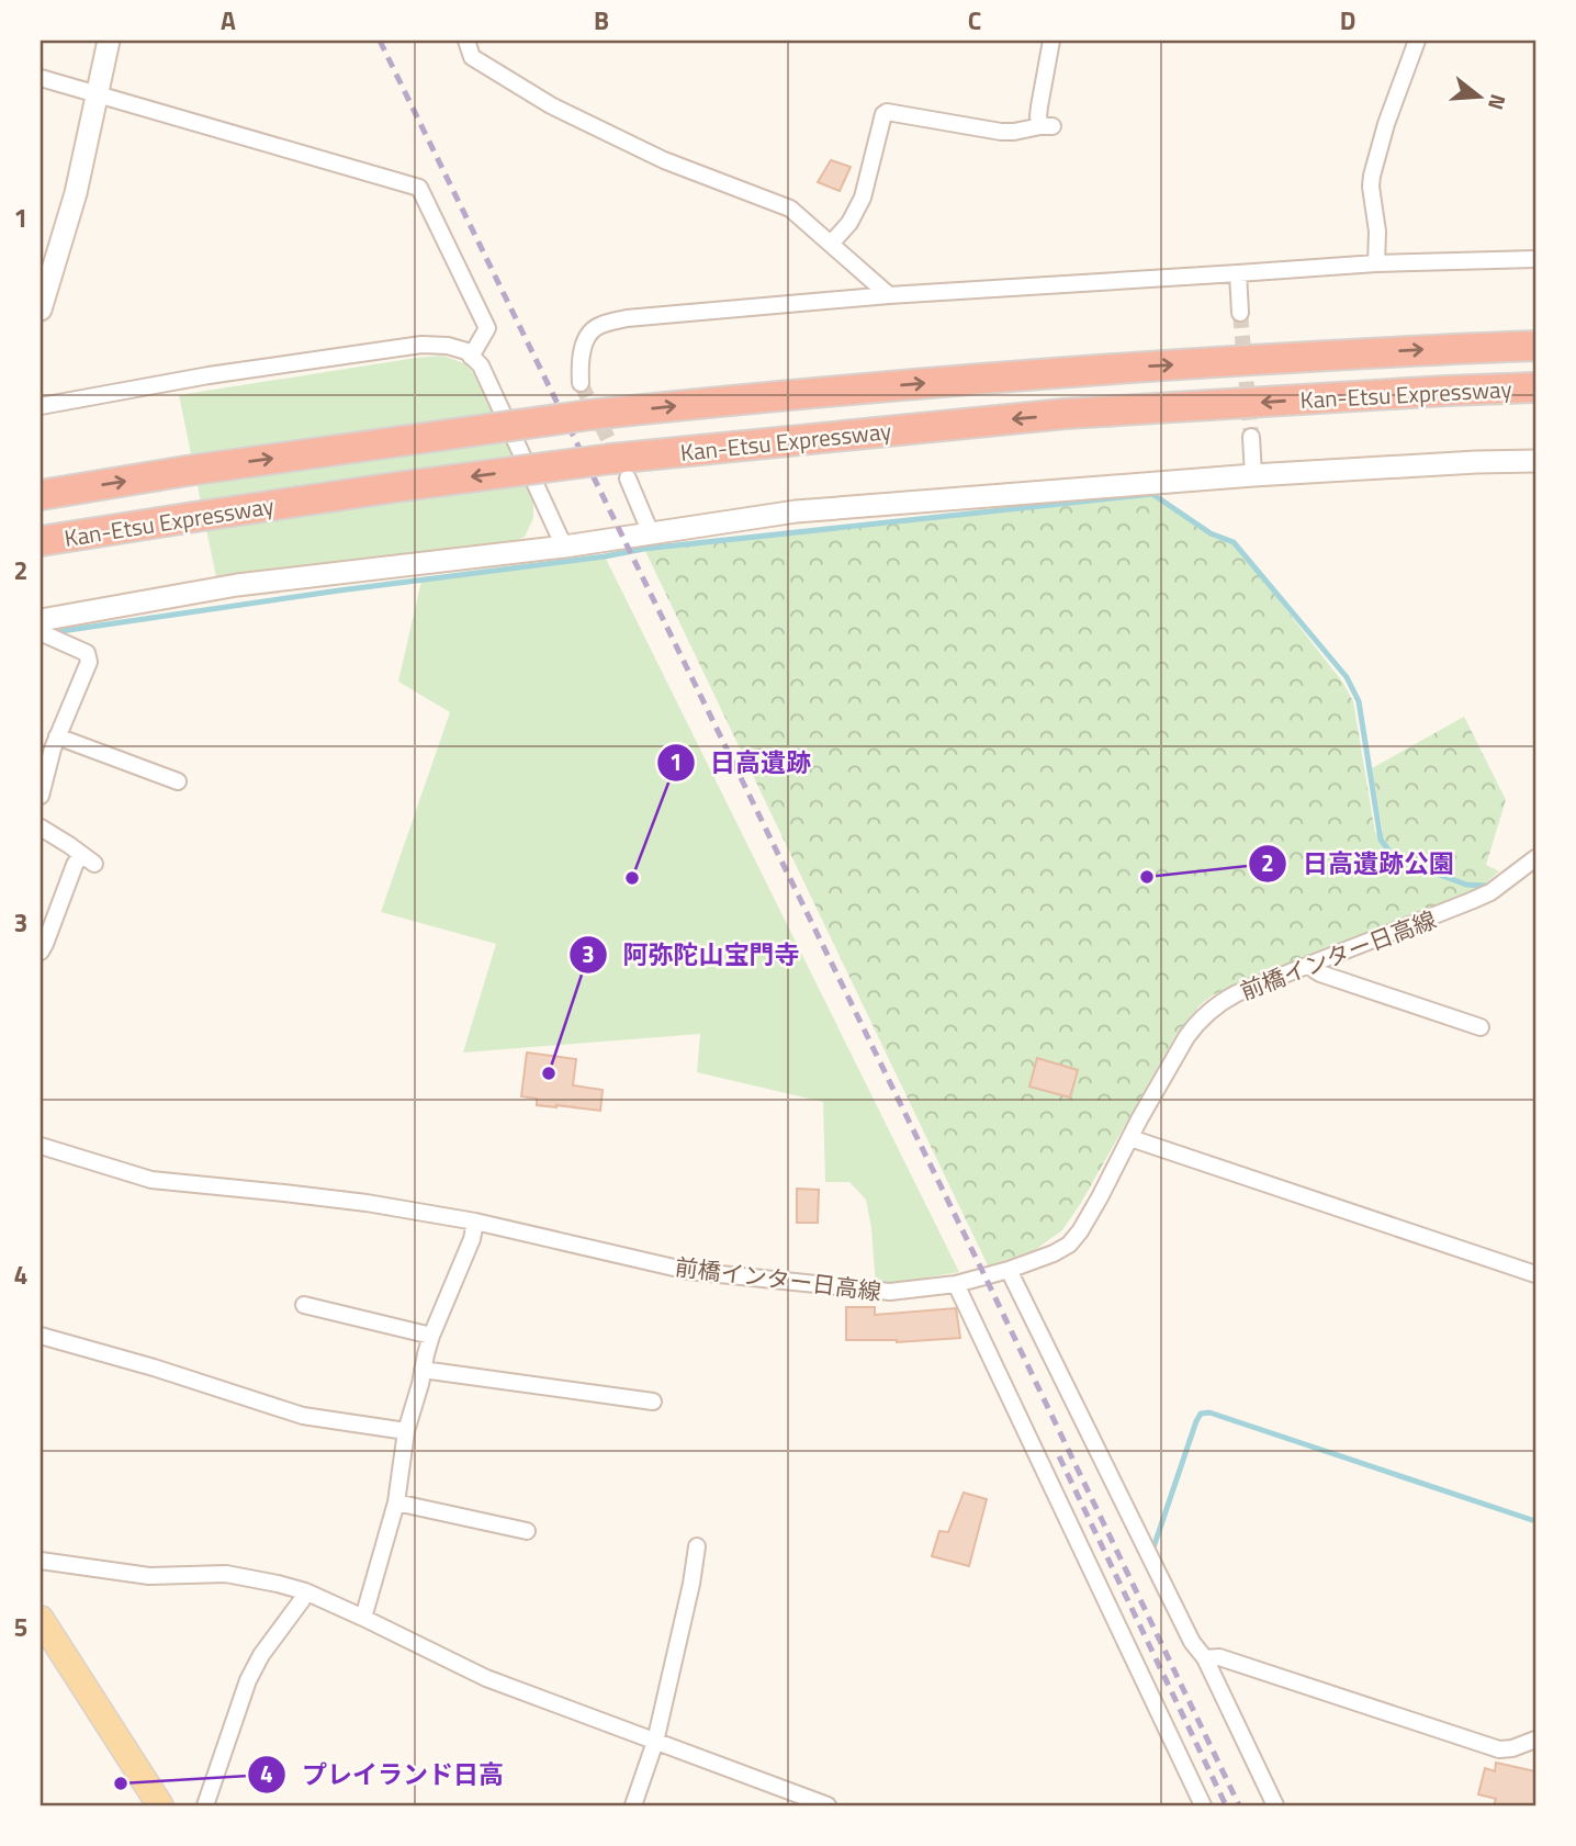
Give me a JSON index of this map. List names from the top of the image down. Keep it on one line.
{"streets":{"highway":["Kan-Etsu Expressway"],"street":["前橋インター日高線"]},"places":["日高遺跡公園","日高遺跡","阿弥陀山宝門寺","プレイランド日高"],"north":"right","grid":{"columns":["A","B","C","D"],"rows":["1","2","3","4","5"]}}
